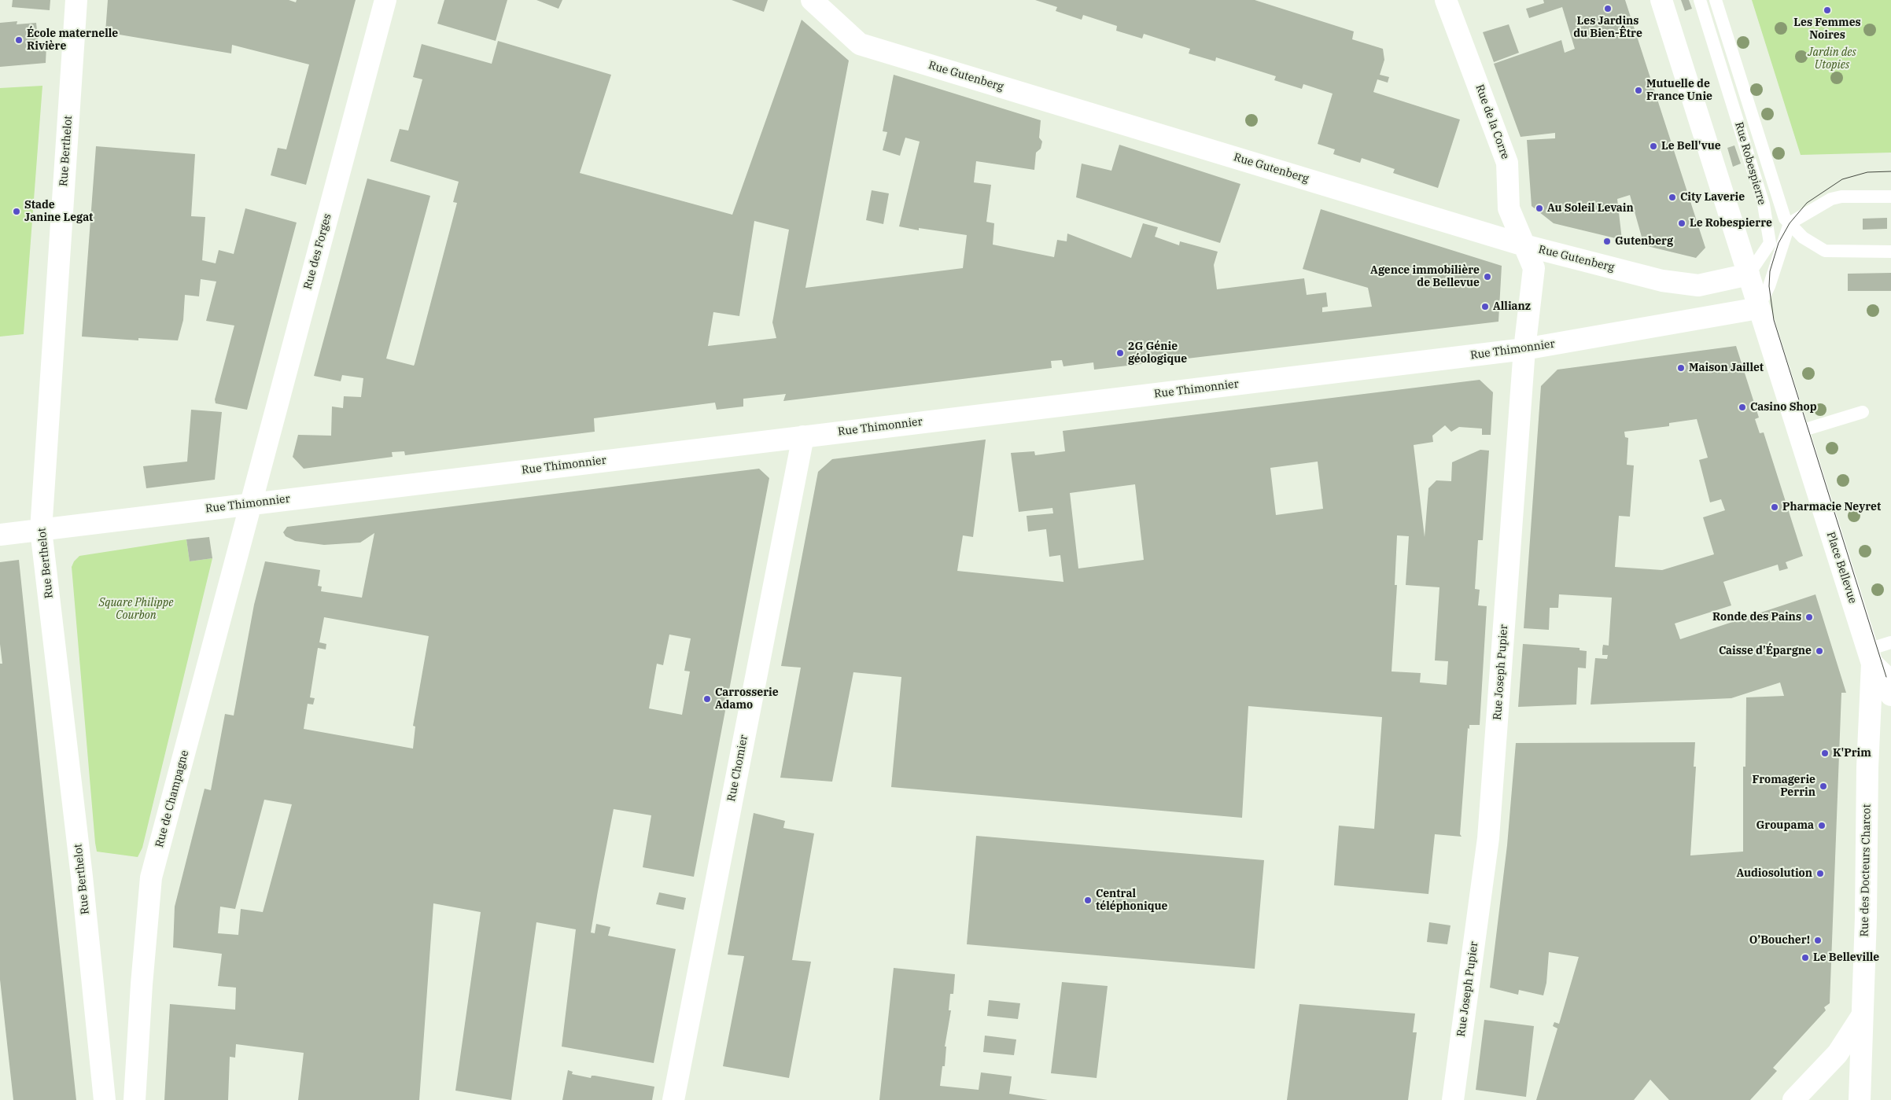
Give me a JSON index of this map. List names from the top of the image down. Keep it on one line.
{"streets":{"street":["Rue Gutenberg","Rue de la Corre","Rue Berthelot","Rue des Forges","Rue Thimonnier","Place Bellevue","Rue Joseph Pupier","Rue Chomier","Rue de Champagne","Rue des Docteurs Charcot"],"lane":["Rue Robespierre"]},"crossings":[["Rue Gutenberg","Rue de la Corre"],["Rue Gutenberg","Rue Robespierre"],["Rue Gutenberg","Place Bellevue"],["Rue Gutenberg","Rue Joseph Pupier"],["Rue de la Corre","Rue Joseph Pupier"],["Rue Berthelot","Rue Thimonnier"],["Rue Robespierre","Place Bellevue"],["Rue des Forges","Rue Thimonnier"],["Rue des Forges","Rue de Champagne"],["Rue Thimonnier","Place Bellevue"],["Rue Thimonnier","Rue Joseph Pupier"],["Rue Thimonnier","Rue Chomier"],["Rue Thimonnier","Rue de Champagne"],["Place Bellevue","Rue des Docteurs Charcot"]],"parks":["Jardin des Utopies","Square Philippe Courbon"],"places":["Les Jardins du Bien-Être","Les Femmes Noires","École maternelle Rivière","Mutuelle de France Unie","Le Bell'vue","City Laverie","Au Soleil Levain","Stade Janine Legat","Le Robespierre","Gutenberg","Agence immobilière de Bellevue","Allianz","2G Génie géologique","Maison Jaillet","Casino Shop","Pharmacie Neyret","Ronde des Pains","Caisse d'Épargne","Carrosserie Adamo","K'Prim","Fromagerie Perrin","Groupama","Audiosolution","Central téléphonique","O’Boucher!","Le Belleville"]}
